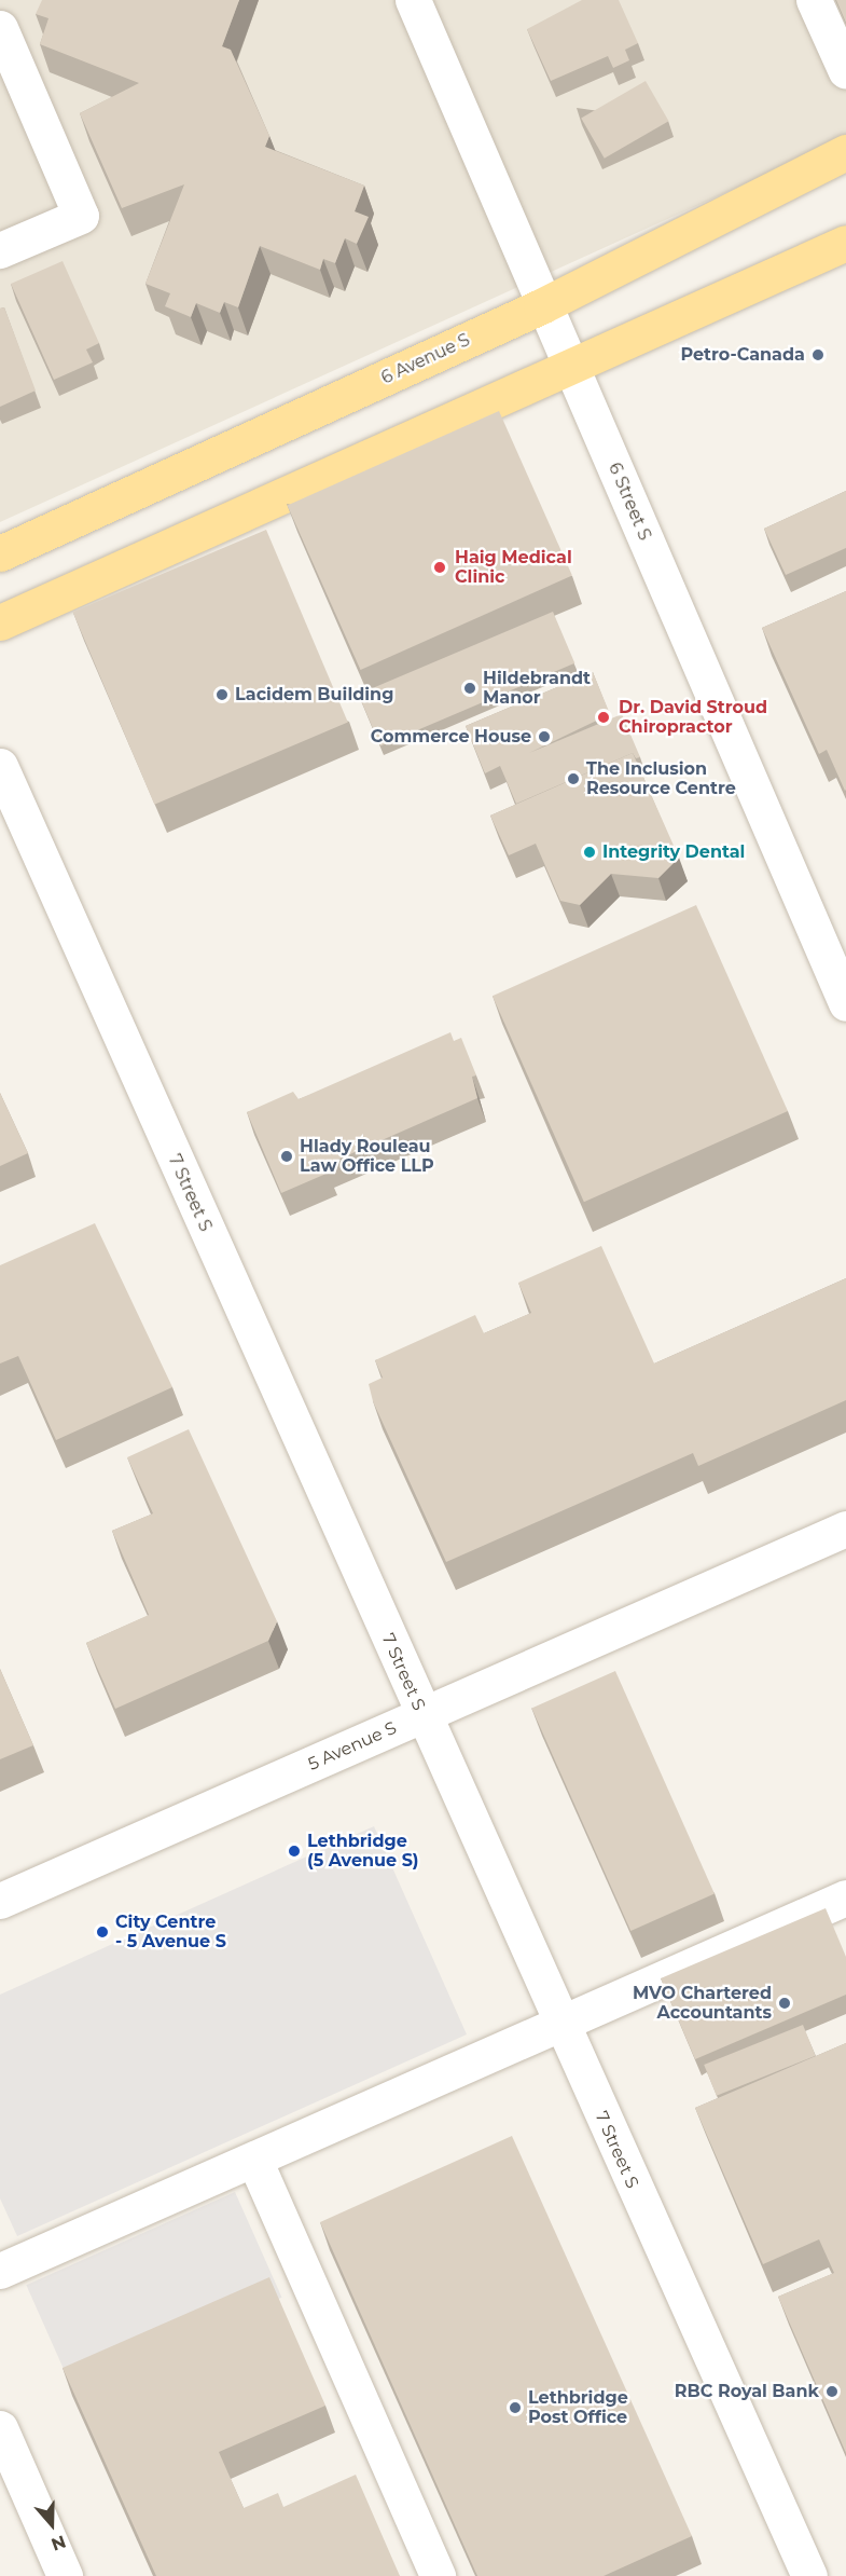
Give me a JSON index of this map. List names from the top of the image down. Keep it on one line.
{"streets":{"main road":["6 Avenue S"],"street":["6 Street S","7 Street S","5 Avenue S"]},"crossings":[["6 Avenue S","6 Street S"],["7 Street S","5 Avenue S"]],"places":["Petro-Canada","Haig Medical Clinic","Hildebrandt Manor","Lacidem Building","Dr. David Stroud Chiropractor","Commerce House","The Inclusion Resource Centre","Integrity Dental","Hlady Rouleau Law Office LLP","Lethbridge (5 Avenue S)","City Centre - 5 Avenue S","MVO Chartered Accountants","RBC Royal Bank","Lethbridge Post Office"],"north":"bottom"}
